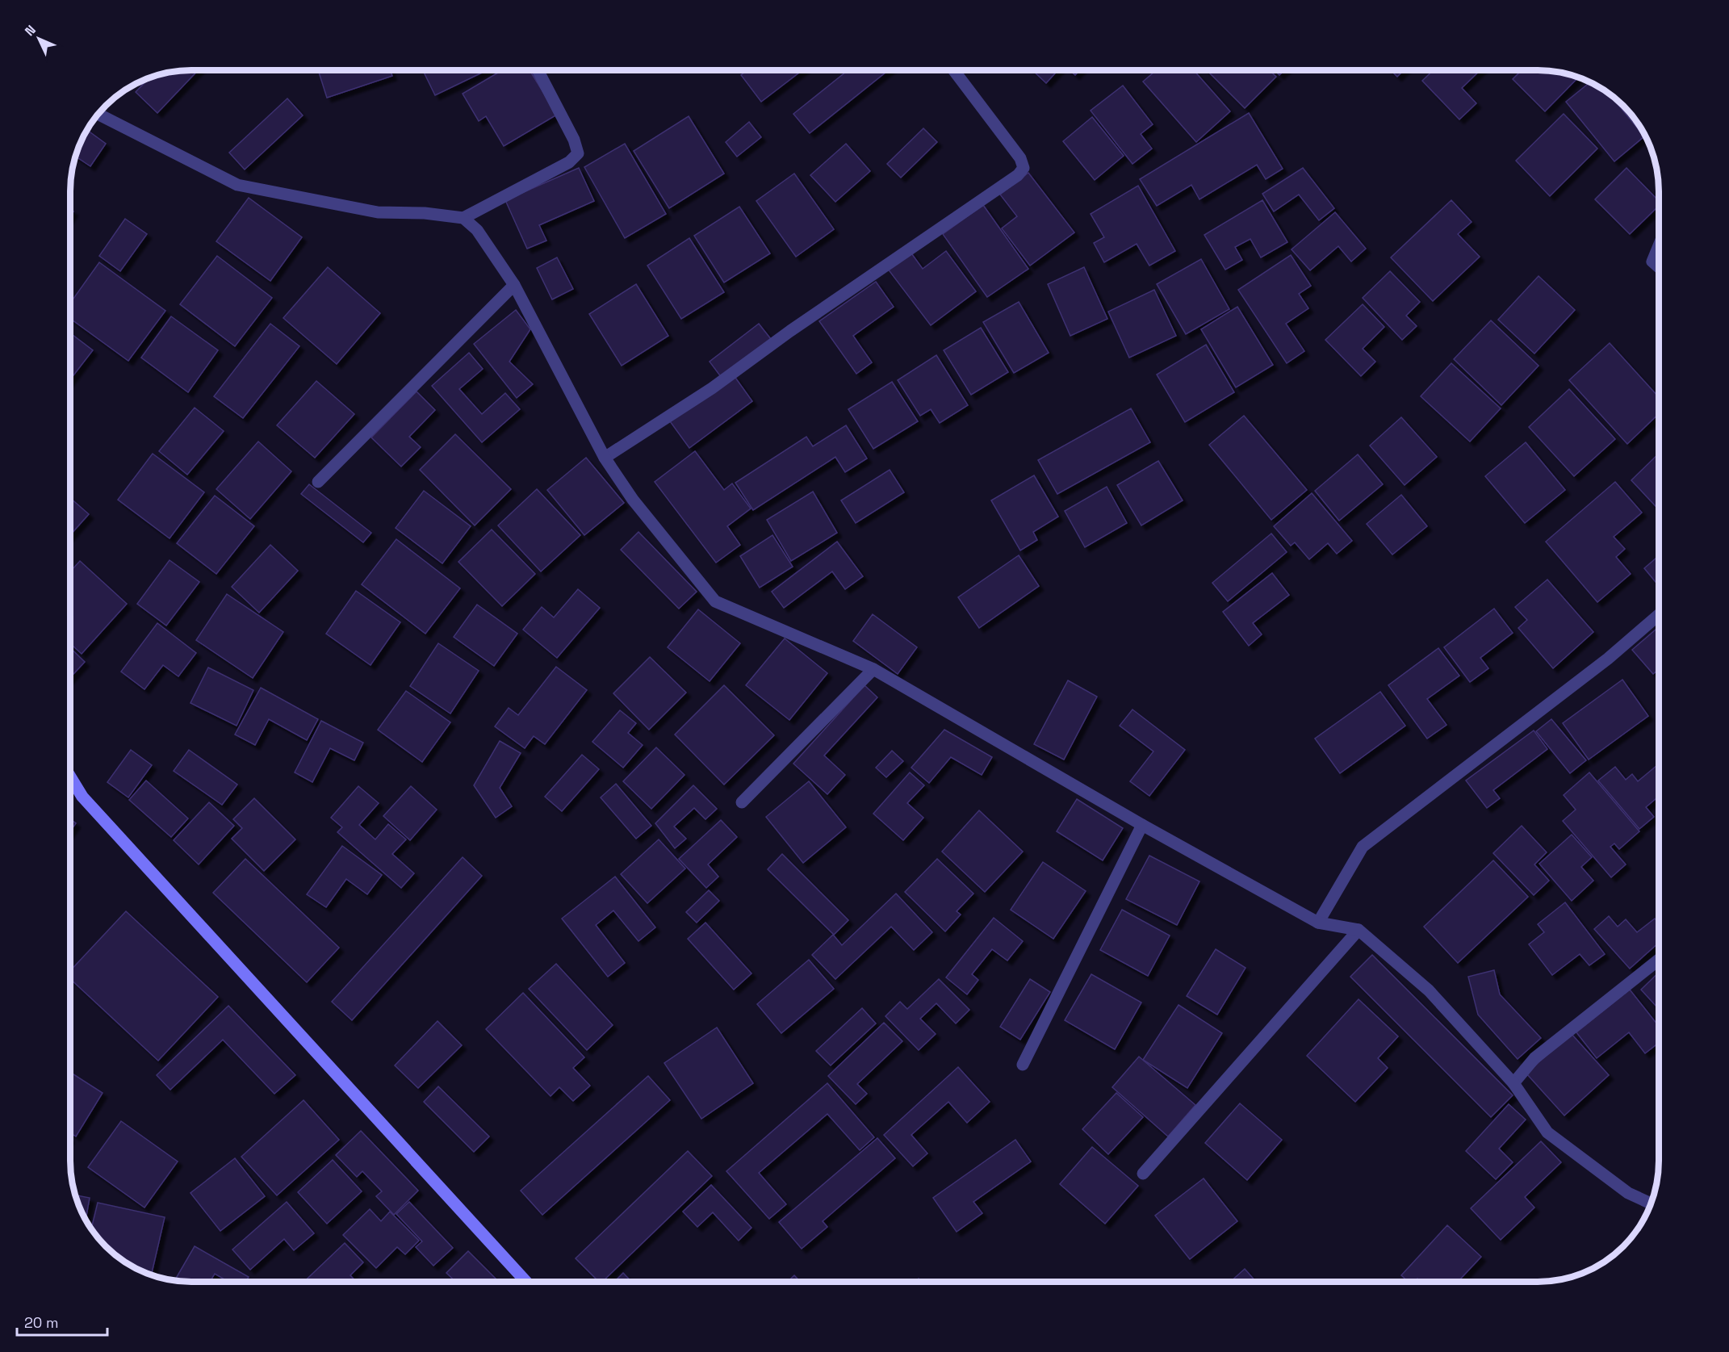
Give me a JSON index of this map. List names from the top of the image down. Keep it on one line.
{"scale_bar":"20 m","north":"top left"}
